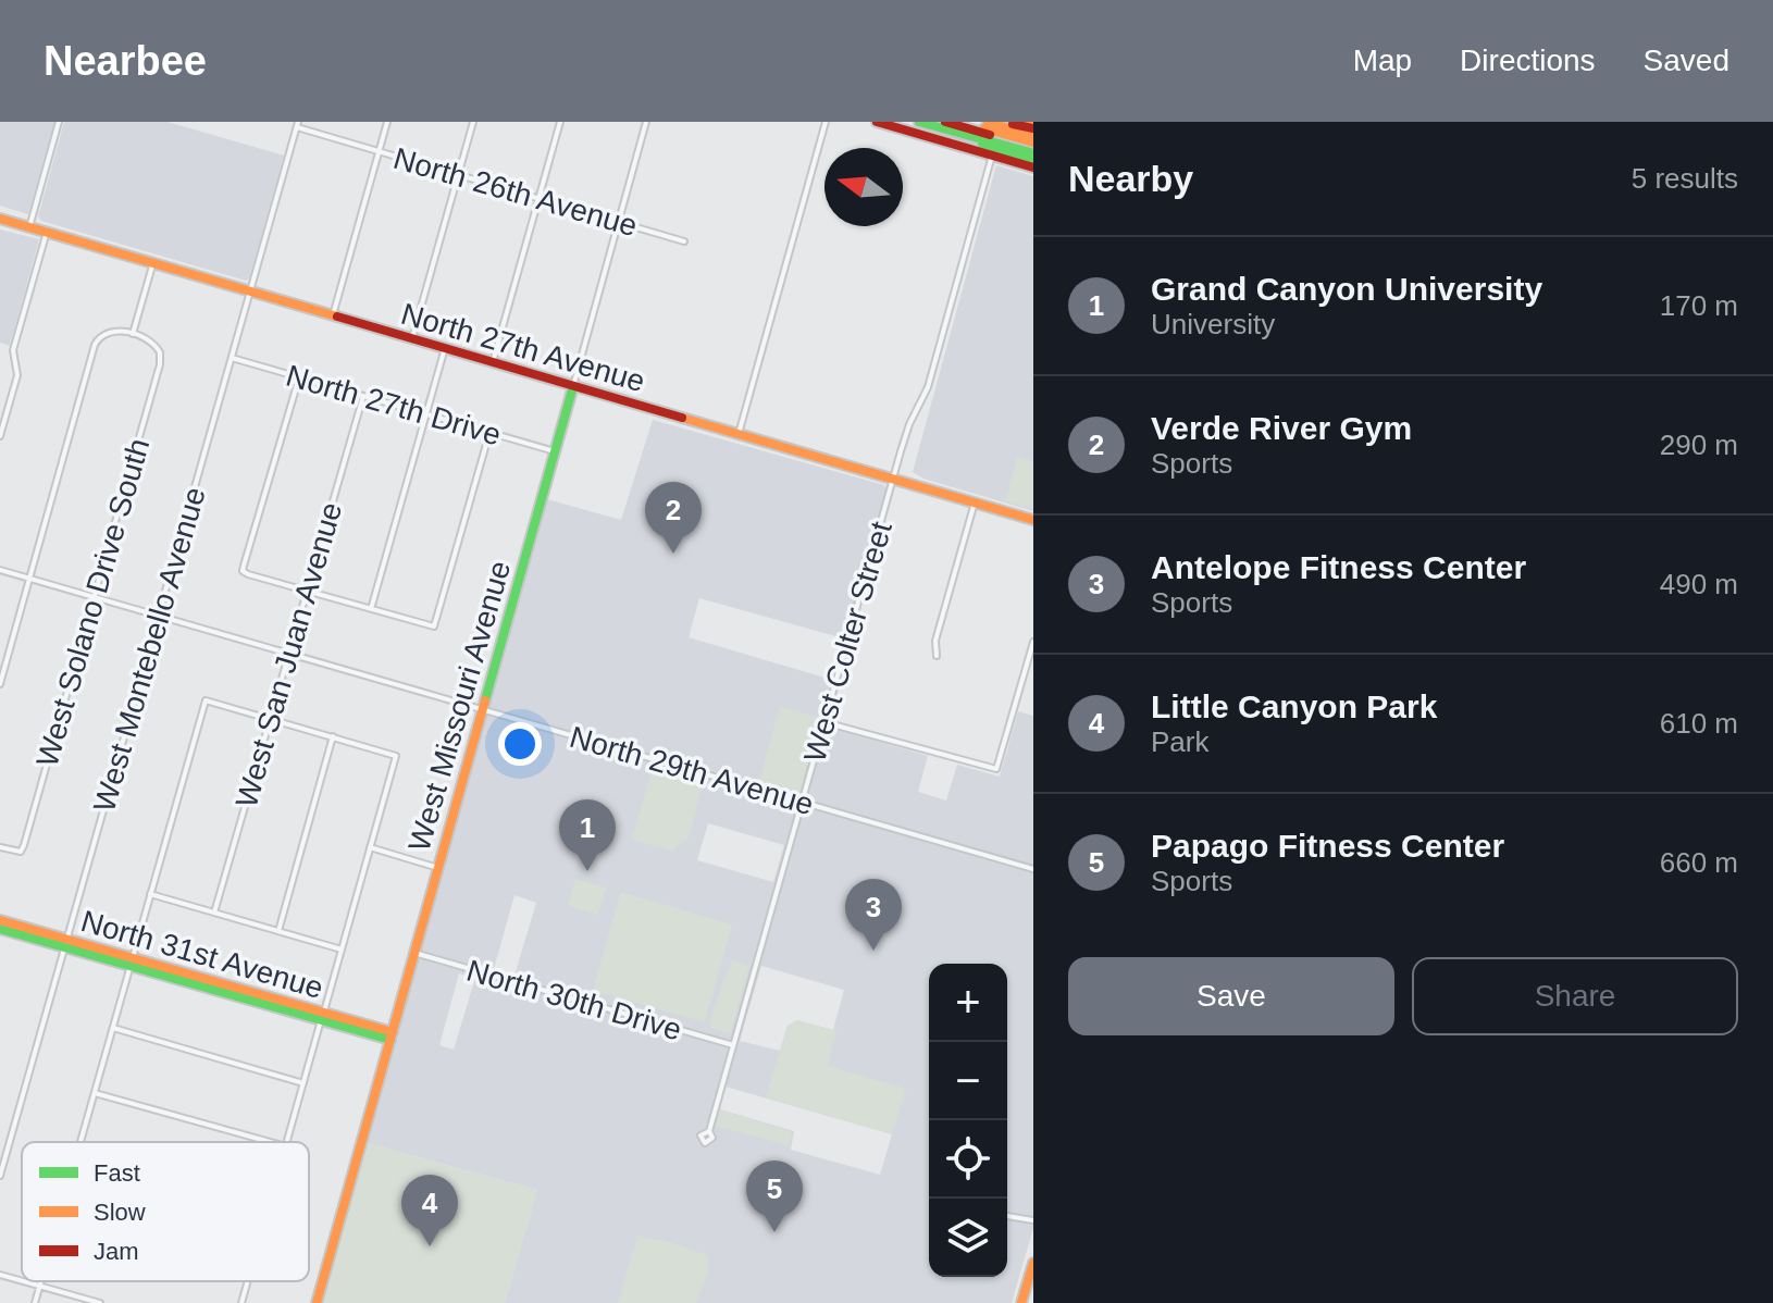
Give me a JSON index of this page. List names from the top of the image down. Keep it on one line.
{"streets":{"main road":["North 27th Avenue","West Missouri Avenue","North 31st Avenue"],"street":["North 26th Avenue","North 27th Drive","West Solano Drive South","West Colter Street","West Montebello Avenue","West San Juan Avenue","North 29th Avenue","North 30th Drive"]},"crossings":[["North 26th Avenue","West Montebello Avenue"],["North 26th Avenue","West Missouri Avenue"],["North 27th Avenue","West Colter Street"],["North 27th Avenue","West Montebello Avenue"],["North 27th Avenue","West Missouri Avenue"],["North 27th Drive","West Montebello Avenue"],["North 27th Drive","West San Juan Avenue"],["North 27th Drive","West Missouri Avenue"],["West Solano Drive South","North 29th Avenue"],["West Colter Street","North 29th Avenue"],["West Colter Street","North 30th Drive"],["West Montebello Avenue","North 29th Avenue"],["West Montebello Avenue","North 31st Avenue"],["West San Juan Avenue","North 29th Avenue"],["West Missouri Avenue","North 29th Avenue"],["West Missouri Avenue","North 31st Avenue"],["West Missouri Avenue","North 30th Drive"]],"legend":["Fast","Slow","Jam"],"north":"left","page":{"header":"Nearbee","nav":["Map","Directions","Saved"],"heading":["Nearby","5 results"],"list":[{"mark":"1","name":"Grand Canyon University","note":"University","value":"170 m"},{"mark":"2","name":"Verde River Gym","note":"Sports","value":"290 m"},{"mark":"3","name":"Antelope Fitness Center","note":"Sports","value":"490 m"},{"mark":"4","name":"Little Canyon Park","note":"Park","value":"610 m"},{"mark":"5","name":"Papago Fitness Center","note":"Sports","value":"660 m"}],"pins":["2","1","3","5","4"],"buttons":["Save","Share"],"map_buttons":["+","−"]}}
